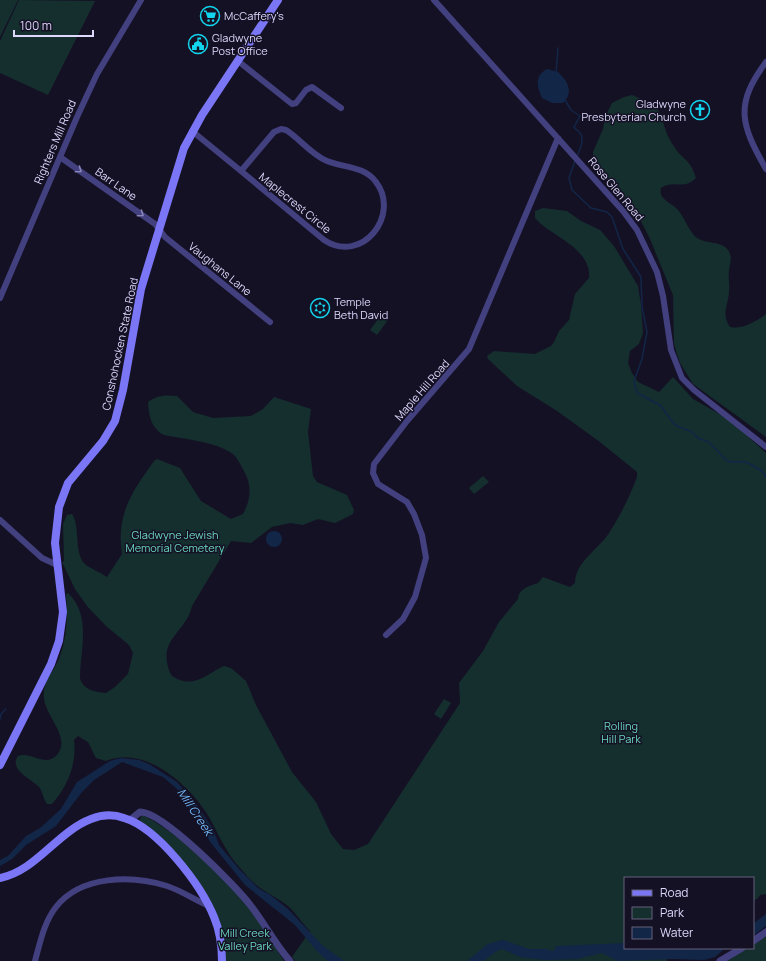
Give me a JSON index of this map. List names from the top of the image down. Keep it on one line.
{"streets":{"main road":["Conshohocken State Road"],"street":["Righters Mill Road","Barr Lane","Rose Glen Road","Maplecrest Circle","Vaughans Lane","Maple Hill Road"]},"crossings":[["Righters Mill Road","Barr Lane"],["Barr Lane","Vaughans Lane"],["Barr Lane","Conshohocken State Road"],["Rose Glen Road","Maple Hill Road"],["Maplecrest Circle","Conshohocken State Road"],["Vaughans Lane","Conshohocken State Road"]],"one_way":["Barr Lane"],"water":["Mill Creek"],"parks":["Gladwyne Jewish Memorial Cemetery","Rolling Hill Park","Mill Creek Valley Park"],"places":{"supermarket":["McCaffery's"],"public building":["Gladwyne Post Office"],"church":["Gladwyne Presbyterian Church"],"synagogue":["Temple Beth David"]},"legend":["Road","Park","Water"],"scale_bar":"100 m"}
